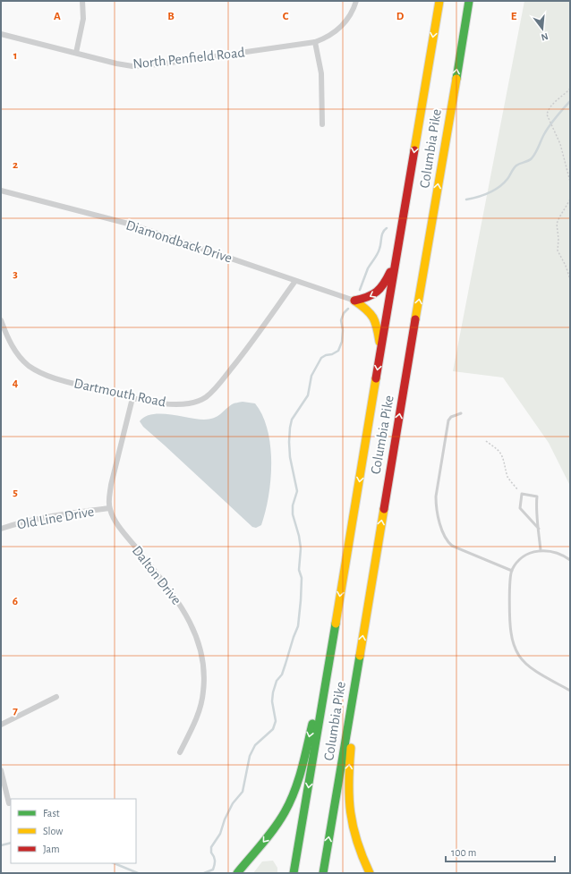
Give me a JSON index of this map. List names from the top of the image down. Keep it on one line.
{"streets":{"highway":["Columbia Pike"],"street":["North Penfield Road","Diamondback Drive","Dartmouth Road","Old Line Drive","Dalton Drive"]},"crossings":[["Diamondback Drive","Dartmouth Road"],["Old Line Drive","Dalton Drive"]],"legend":["Fast","Slow","Jam"],"scale_bar":"100 m","north":"bottom","grid":{"columns":["A","B","C","D","E"],"rows":["1","2","3","4","5","6","7"]}}
